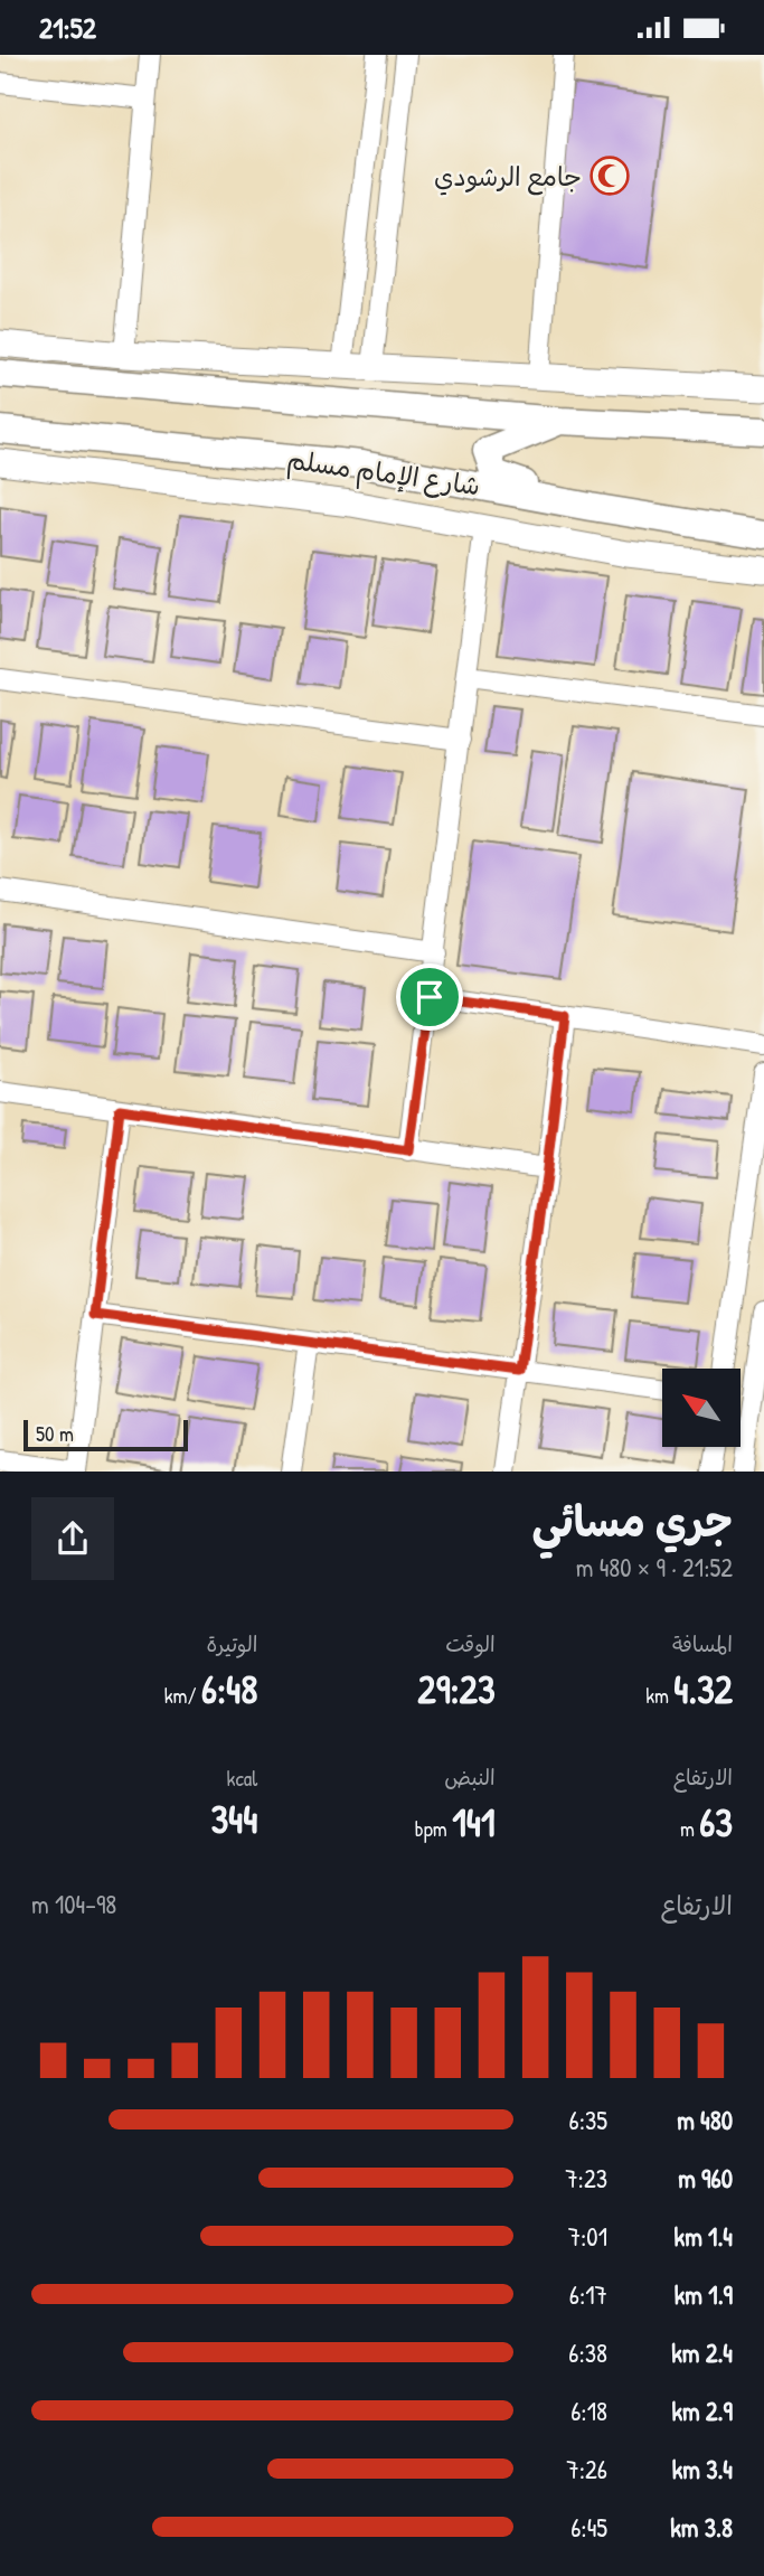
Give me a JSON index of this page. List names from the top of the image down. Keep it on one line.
{"streets":{"main road":["شارع الإمام مسلم"]},"places":{"mosque":["جامع الرشودي"]},"scale_bar":"50 m","north":"top left","page":{"status":"21:52","scale":"50 m","heading":["جري مسائي","21:52 · 9 × 480 m"],"stats":[["المسافة","4.32 km"],["الوقت","29:23"],["الوتيرة","6:48 /km"],["الارتفاع","63 m"],["النبض","141 bpm"],["kcal","344"]],"chart":["الارتفاع","98–104 m"],"list":[{"name":"480 m","note":"6:35"},{"name":"960 m","note":"7:23"},{"name":"1.4 km","note":"7:01"},{"name":"1.9 km","note":"6:17"},{"name":"2.4 km","note":"6:38"},{"name":"2.9 km","note":"6:18"},{"name":"3.4 km","note":"7:26"},{"name":"3.8 km","note":"6:45"}]}}
